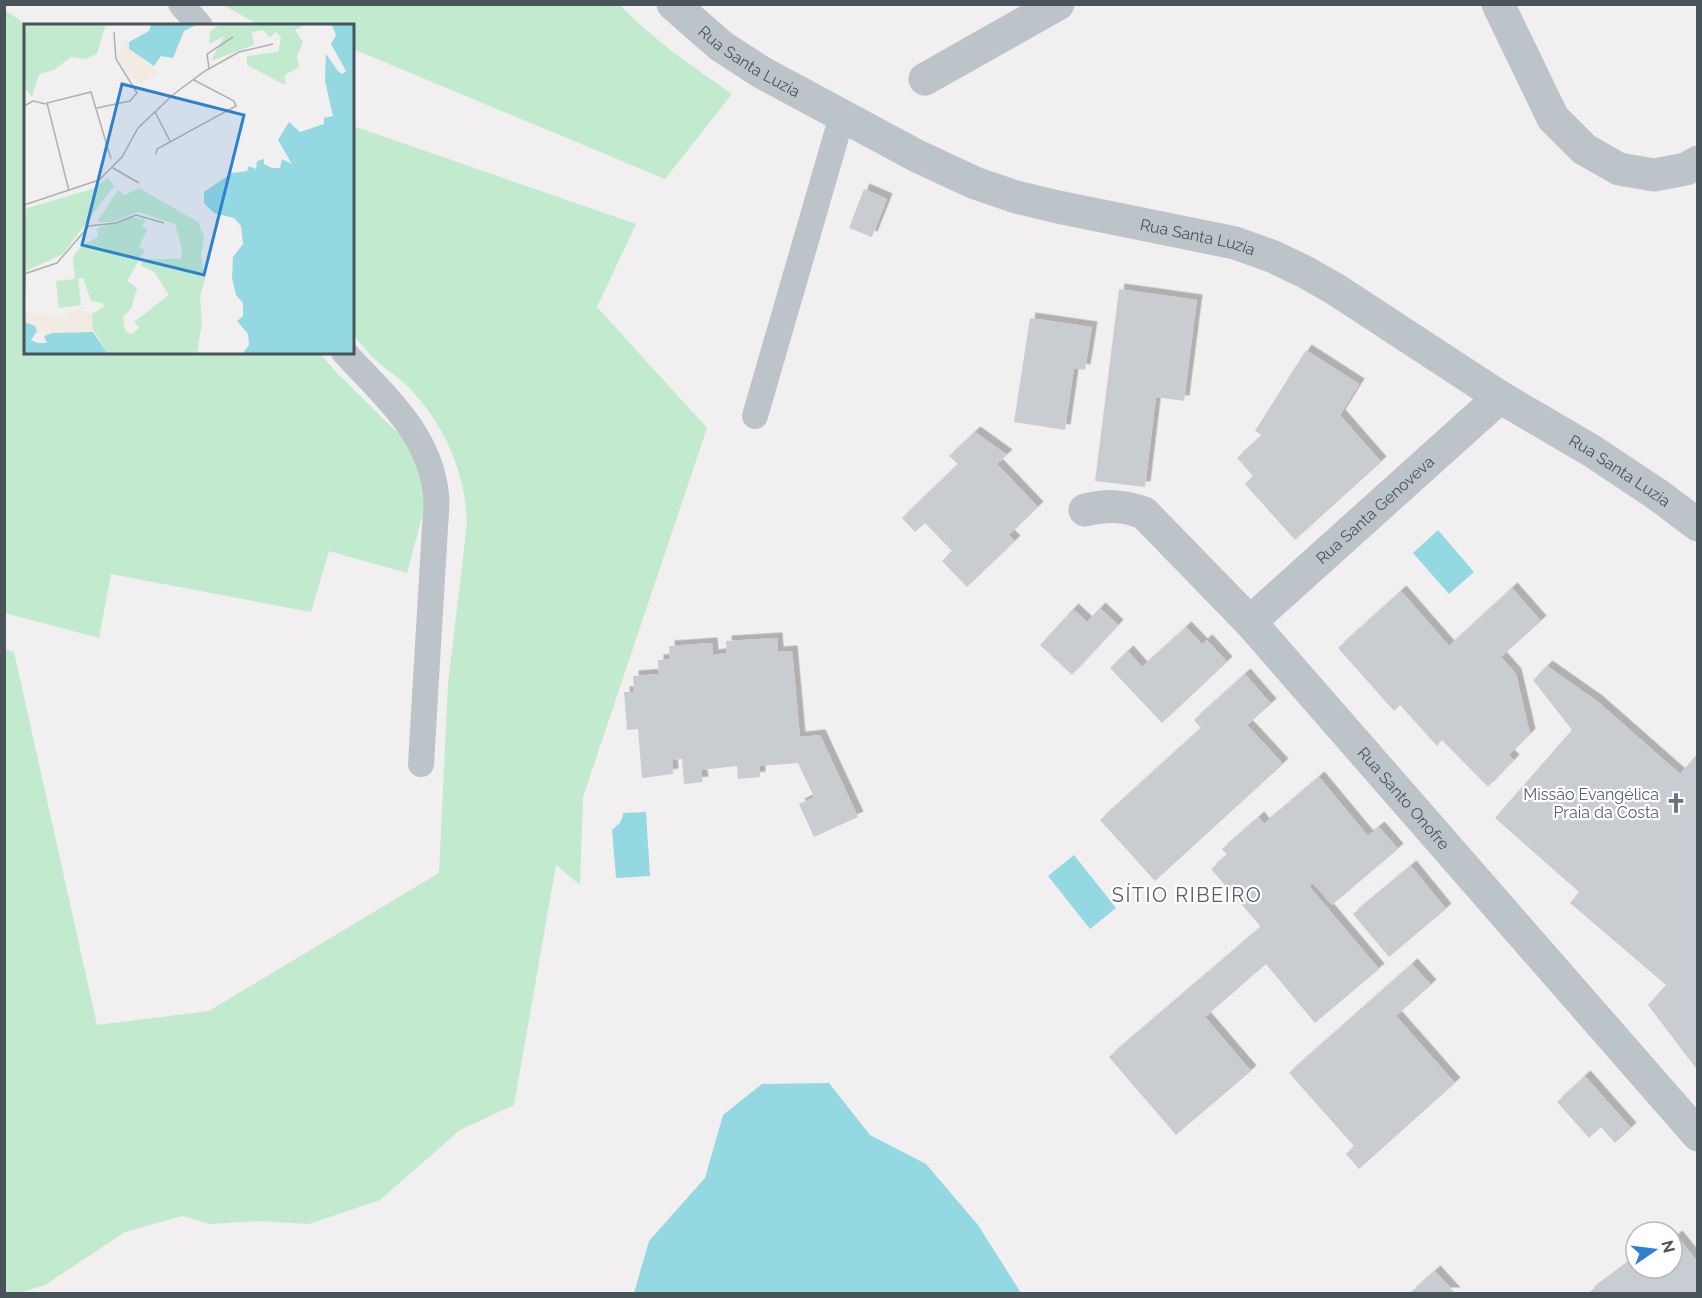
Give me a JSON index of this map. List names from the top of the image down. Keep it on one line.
{"streets":{"street":["Rua Santa Luzia","Rua Santa Genoveva","Rua Santo Onofre"]},"crossings":[["Rua Santa Luzia","Rua Santa Genoveva"],["Rua Santa Genoveva","Rua Santo Onofre"]],"districts":["SÍTIO RIBEIRO"],"places":{"church":["Missão Evangélica Praia da Costa"]},"north":"right"}
